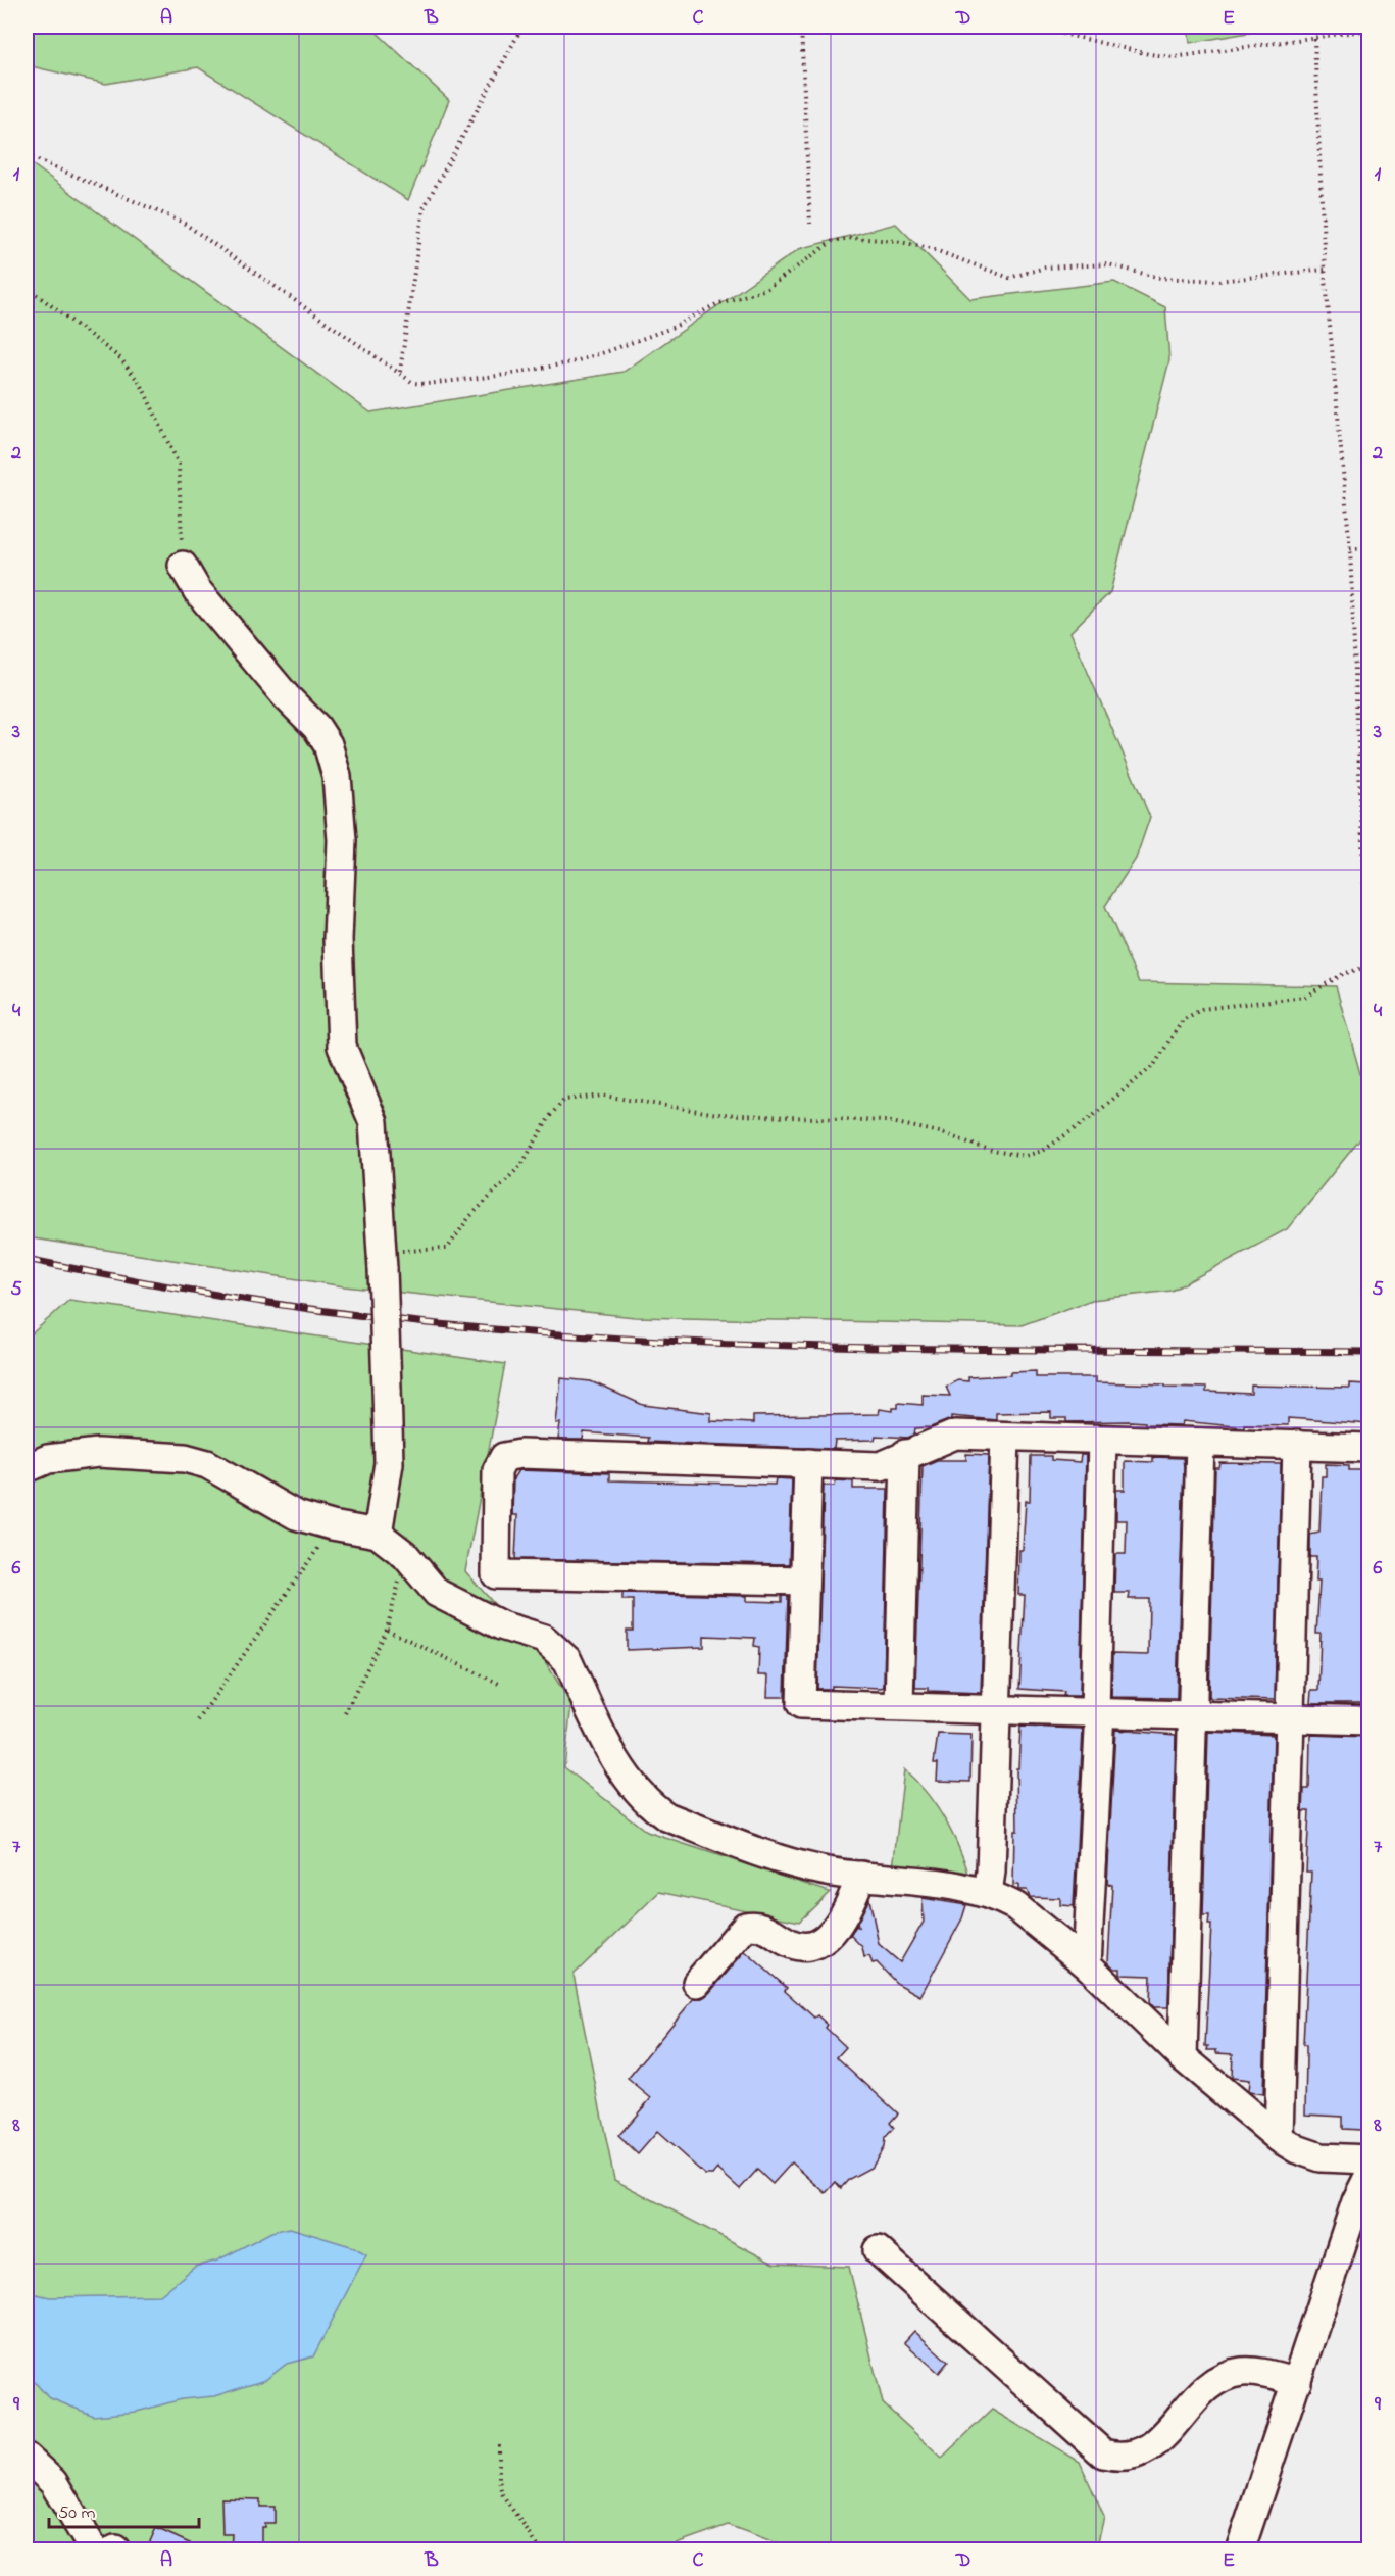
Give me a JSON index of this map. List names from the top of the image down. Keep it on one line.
{"scale_bar":"50 m","grid":{"columns":["A","B","C","D","E"],"rows":["1","2","3","4","5","6","7","8","9"]}}
